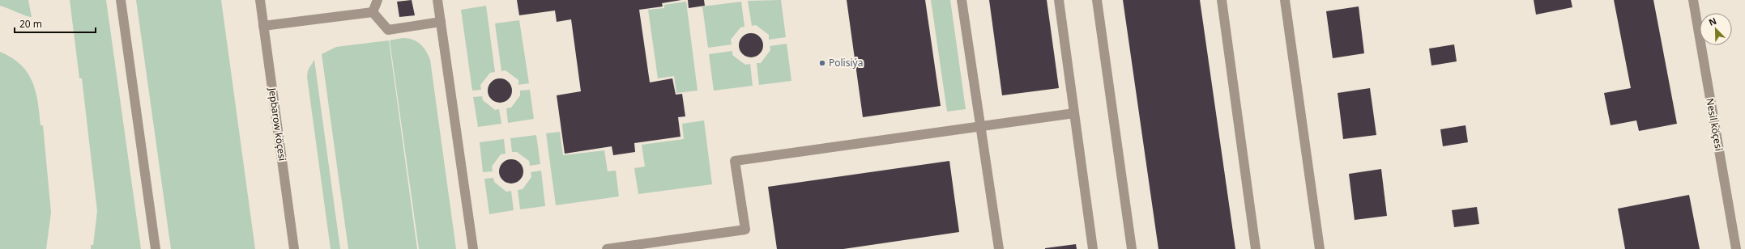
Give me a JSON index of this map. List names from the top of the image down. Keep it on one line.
{"streets":{"street":["Jepbarow köçesi","Nesil köçesi"]},"places":["Polisiýa"],"scale_bar":"20 m","north":"top left"}
